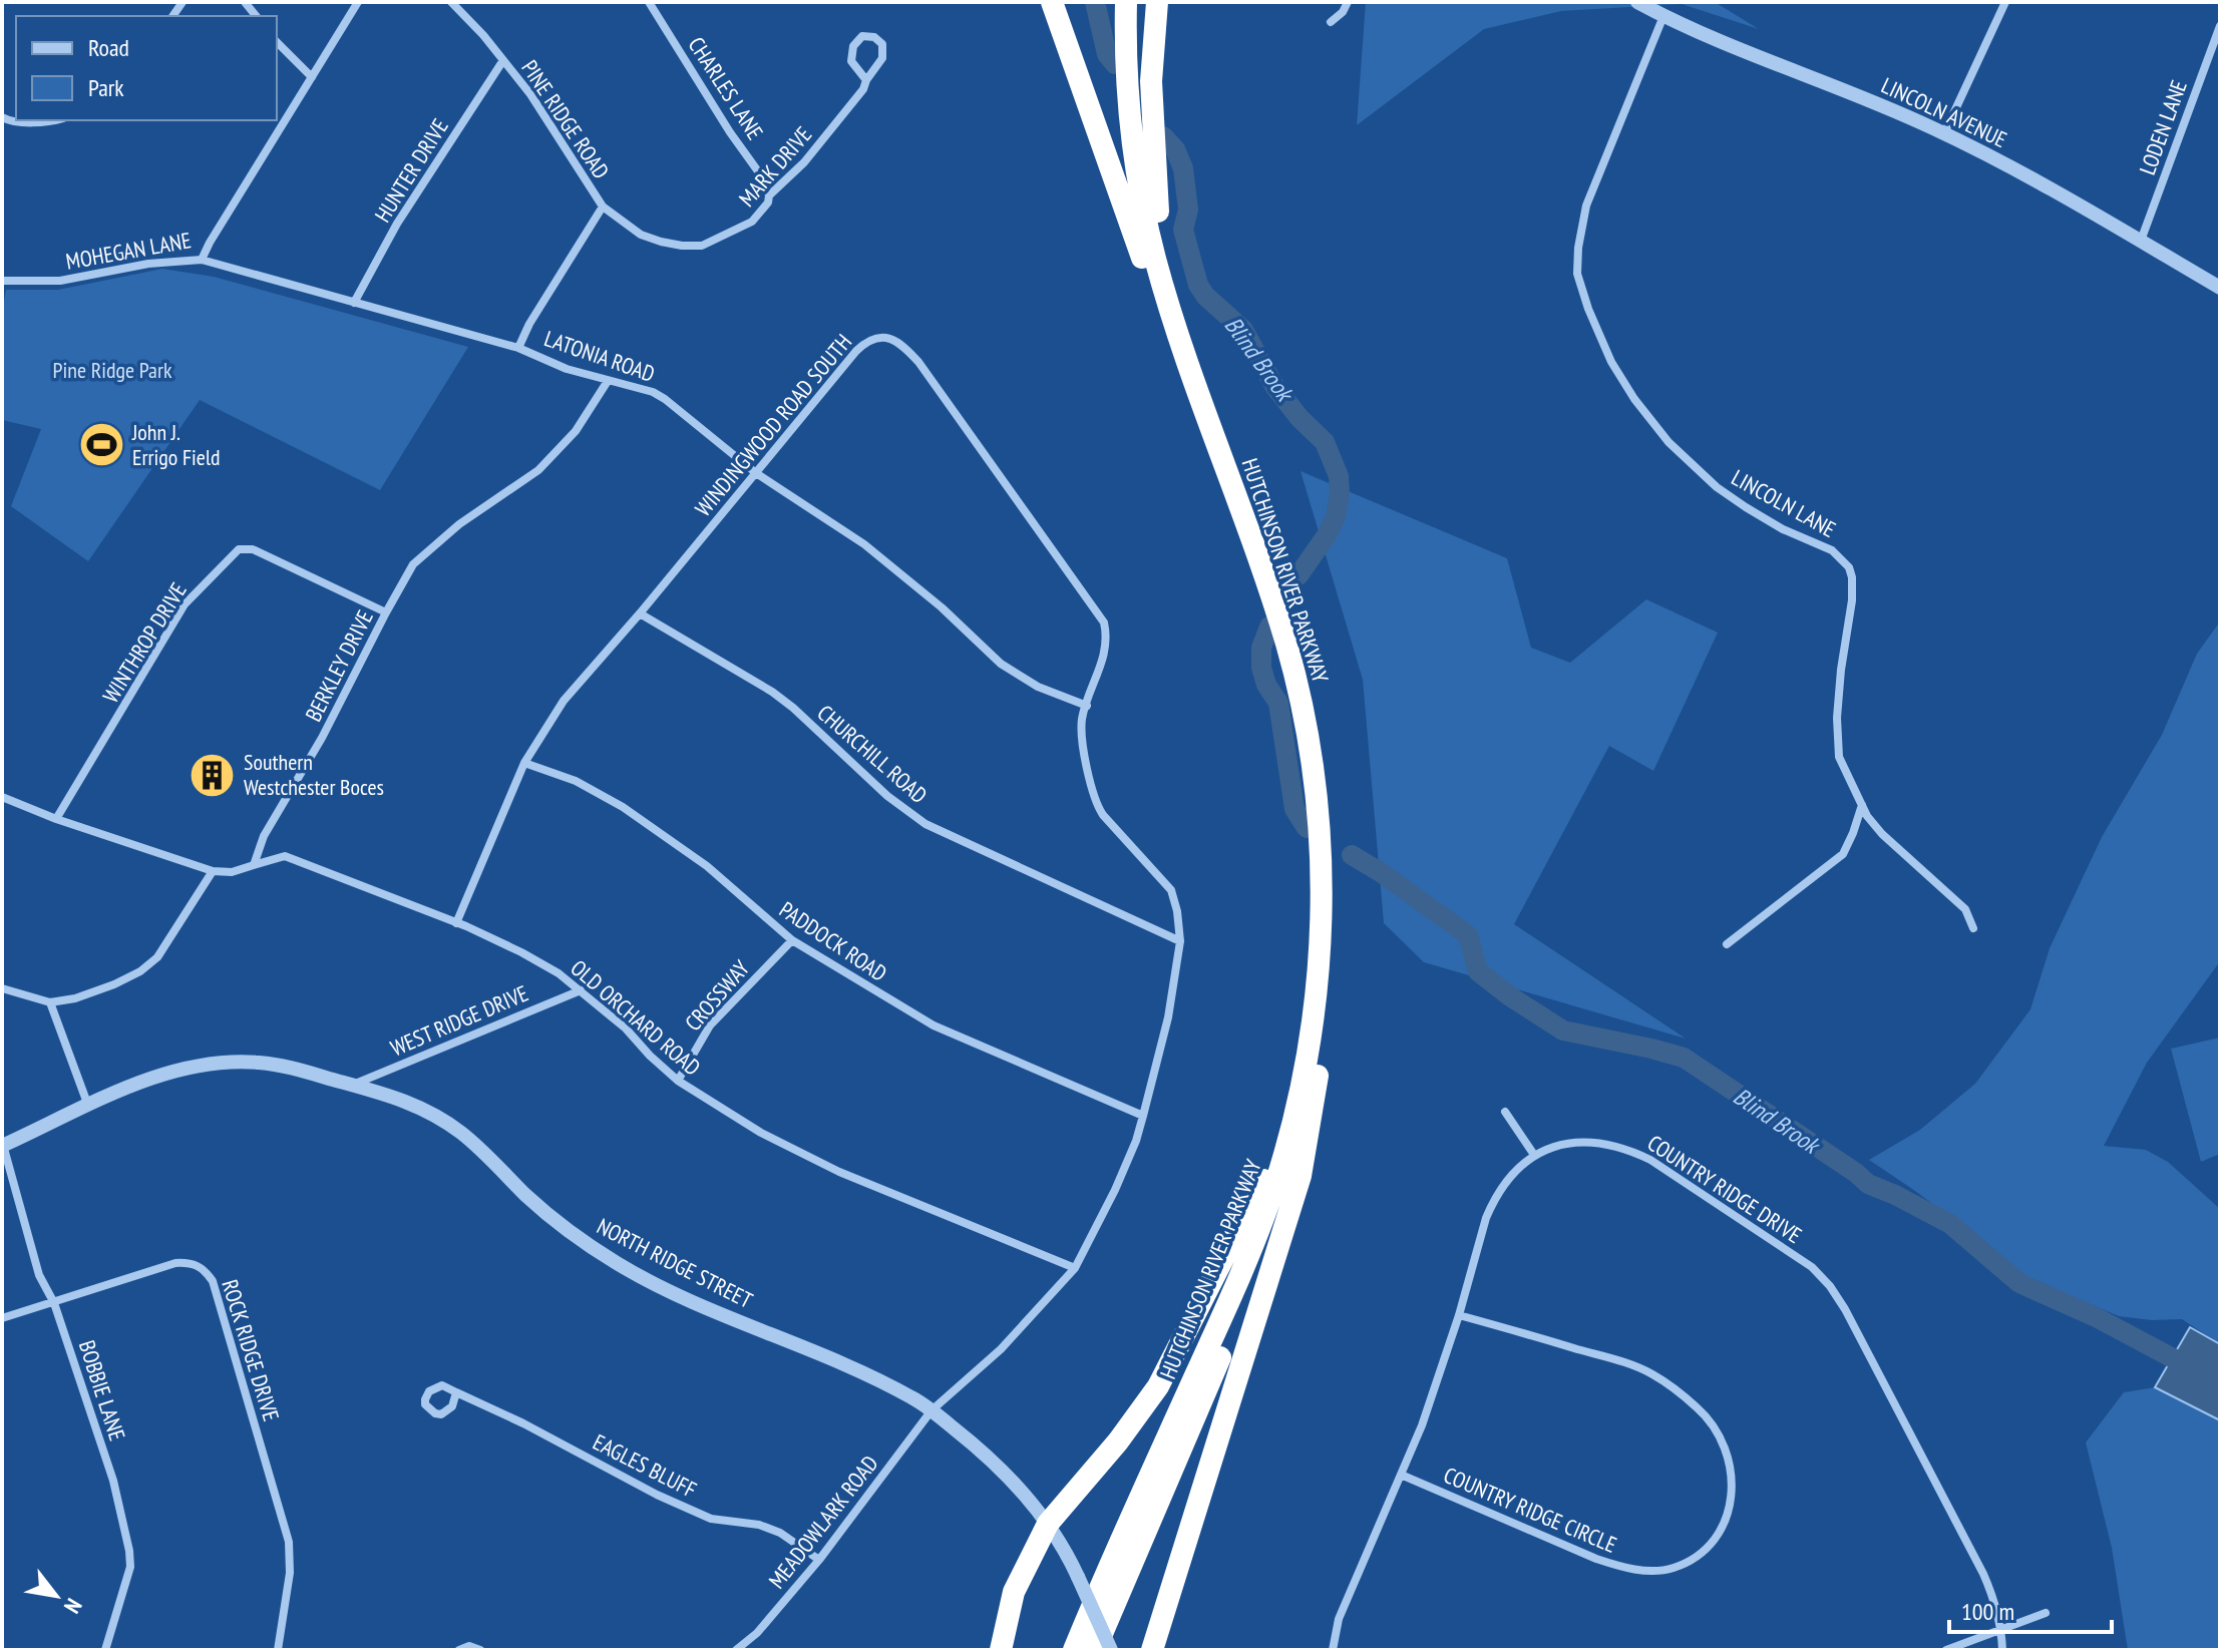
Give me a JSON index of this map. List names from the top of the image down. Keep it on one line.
{"streets":{"highway":["HUTCHINSON RIVER PARKWAY"],"street":["CHARLES LANE","LINCOLN AVENUE","PINE RIDGE ROAD","LODEN LANE","MARK DRIVE","HUNTER DRIVE","MOHEGAN LANE","LATONIA ROAD","WINDINGWOOD ROAD SOUTH","LINCOLN LANE","WINTHROP DRIVE","BERKLEY DRIVE","CHURCHILL ROAD","PADDOCK ROAD","CROSSWAY","OLD ORCHARD ROAD","WEST RIDGE DRIVE","COUNTRY RIDGE DRIVE","NORTH RIDGE STREET","ROCK RIDGE DRIVE","BOBBIE LANE","EAGLES BLUFF","COUNTRY RIDGE CIRCLE","MEADOWLARK ROAD"]},"crossings":[["CHARLES LANE","MARK DRIVE"],["LINCOLN AVENUE","LODEN LANE"],["LINCOLN AVENUE","LINCOLN LANE"],["PINE RIDGE ROAD","MARK DRIVE"],["PINE RIDGE ROAD","HUNTER DRIVE"],["PINE RIDGE ROAD","LATONIA ROAD"],["HUNTER DRIVE","LATONIA ROAD"],["MOHEGAN LANE","LATONIA ROAD"],["LATONIA ROAD","WINDINGWOOD ROAD SOUTH"],["LATONIA ROAD","BERKLEY DRIVE"],["LATONIA ROAD","MEADOWLARK ROAD"],["WINDINGWOOD ROAD SOUTH","CHURCHILL ROAD"],["WINDINGWOOD ROAD SOUTH","PADDOCK ROAD"],["WINDINGWOOD ROAD SOUTH","OLD ORCHARD ROAD"],["WINDINGWOOD ROAD SOUTH","MEADOWLARK ROAD"],["WINTHROP DRIVE","BERKLEY DRIVE"],["BERKLEY DRIVE","OLD ORCHARD ROAD"],["CHURCHILL ROAD","MEADOWLARK ROAD"],["PADDOCK ROAD","CROSSWAY"],["PADDOCK ROAD","MEADOWLARK ROAD"],["CROSSWAY","OLD ORCHARD ROAD"],["OLD ORCHARD ROAD","WEST RIDGE DRIVE"],["OLD ORCHARD ROAD","MEADOWLARK ROAD"],["WEST RIDGE DRIVE","NORTH RIDGE STREET"],["COUNTRY RIDGE DRIVE","COUNTRY RIDGE CIRCLE"],["NORTH RIDGE STREET","BOBBIE LANE"],["NORTH RIDGE STREET","MEADOWLARK ROAD"],["ROCK RIDGE DRIVE","BOBBIE LANE"],["EAGLES BLUFF","MEADOWLARK ROAD"]],"water":["Blind Brook"],"parks":["Pine Ridge Park"],"places":{"sports":["John J. Errigo Field"],"building":["Southern Westchester Boces"]},"legend":["Road","Park"],"scale_bar":"100 m","north":"bottom right"}
